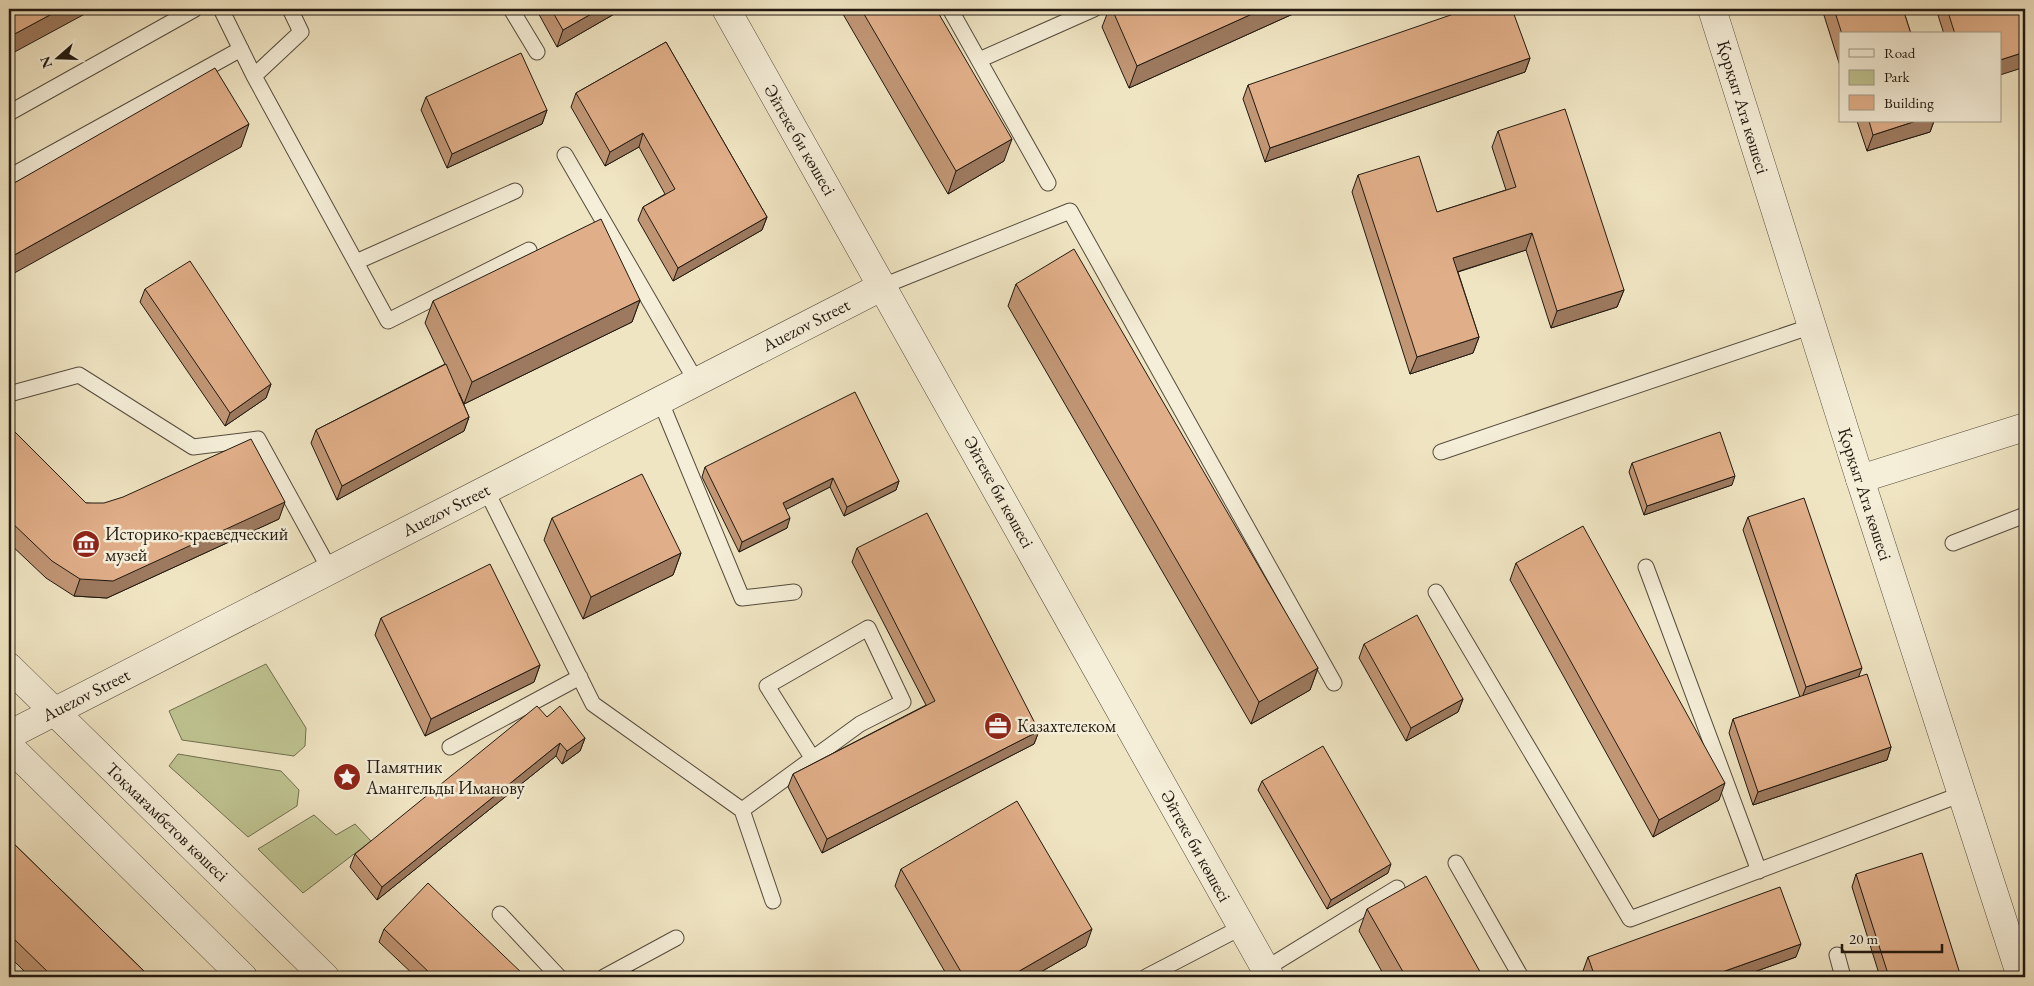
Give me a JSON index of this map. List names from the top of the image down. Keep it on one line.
{"streets":{"street":["Қорқыт Ата көшесі","Әйтеке би көшесі","Auezov Street","Тоқмағамбетов көшесі"]},"crossings":[["Әйтеке би көшесі","Auezov Street"],["Auezov Street","Тоқмағамбетов көшесі"]],"places":{"museum":["Историко-краеведческий музей"],"office":["Казахтелеком"],"place":["Памятник Амангельды Иманову"]},"legend":["Road","Park","Building"],"scale_bar":"20 m","north":"left"}
